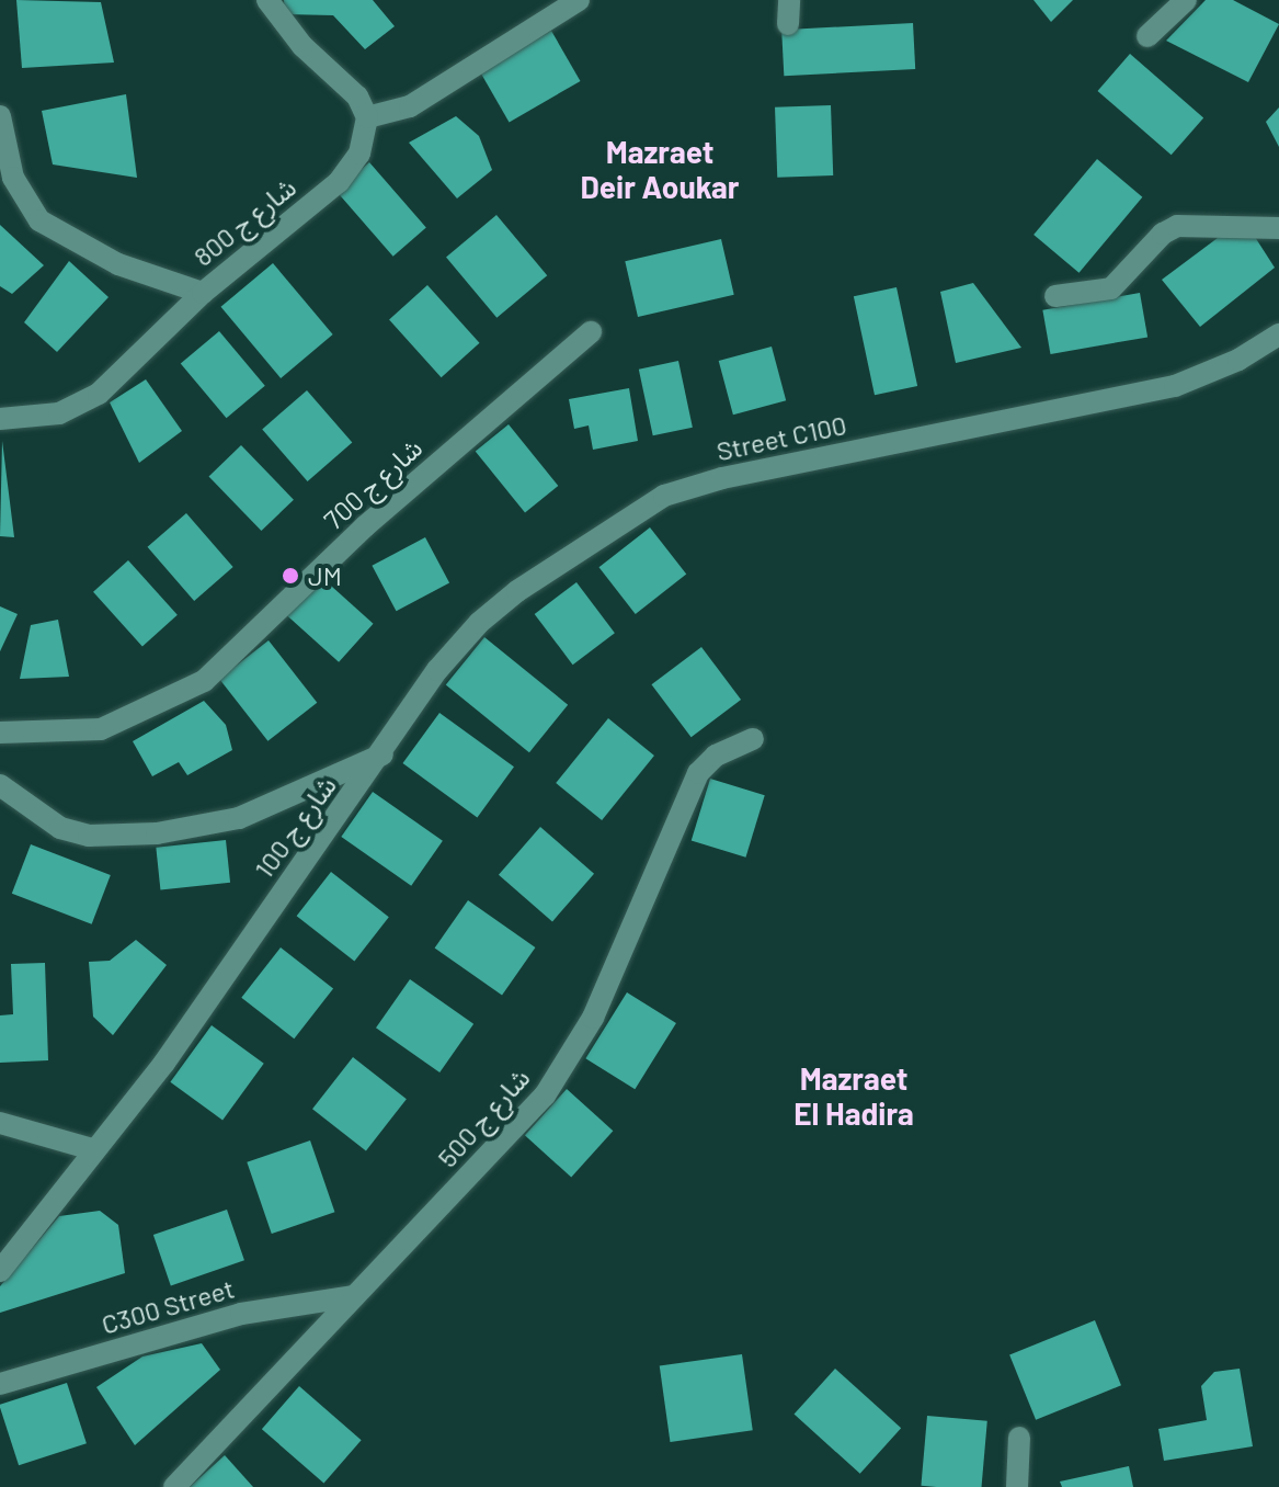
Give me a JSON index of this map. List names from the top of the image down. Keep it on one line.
{"streets":{"street":["شارع ج 800","Street C100","شارع ج 700","شارع ج 100","شارع ج 500","C300 Street"]},"crossings":[["Street C100","شارع ج 100"],["شارع ج 500","C300 Street"]],"districts":["Mazraet Deir Aoukar","Mazraet El Hadira"],"places":["JM"]}
